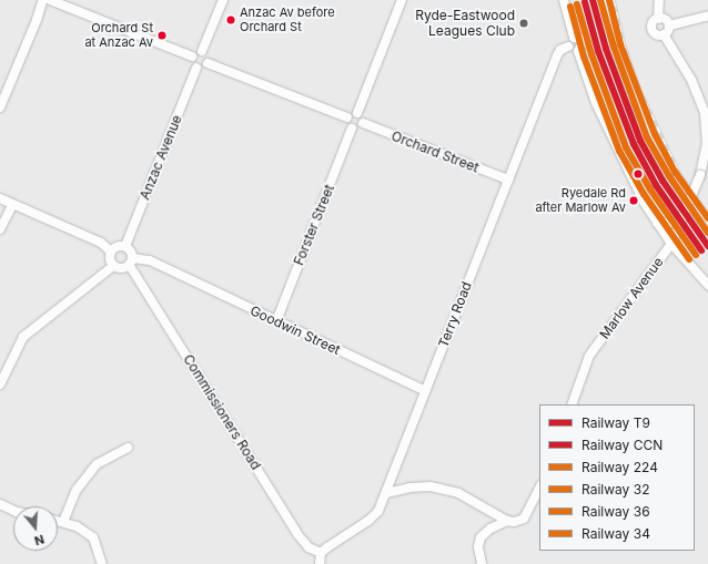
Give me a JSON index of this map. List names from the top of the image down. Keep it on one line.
{"streets":{"street":["Orchard Street","Anzac Avenue","Forster Street","Marlow Avenue","Terry Road","Goodwin Street","Commissioners Road"]},"crossings":[["Orchard Street","Forster Street"],["Orchard Street","Terry Road"],["Anzac Avenue","Goodwin Street"],["Anzac Avenue","Commissioners Road"],["Forster Street","Goodwin Street"],["Terry Road","Goodwin Street"],["Terry Road","Commissioners Road"],["Goodwin Street","Commissioners Road"]],"places":["Anzac Av before Orchard St","Ryde-Eastwood Leagues Club","Orchard St at Anzac Av","Ryedale Rd after Marlow Av"],"lines":["rail line T9","rail line 224","rail line 36","rail line CCN","rail line 32","rail line 34"],"legend":["Railway T9","Railway CCN","Railway 224","Railway 32","Railway 36","Railway 34"],"north":"bottom"}
